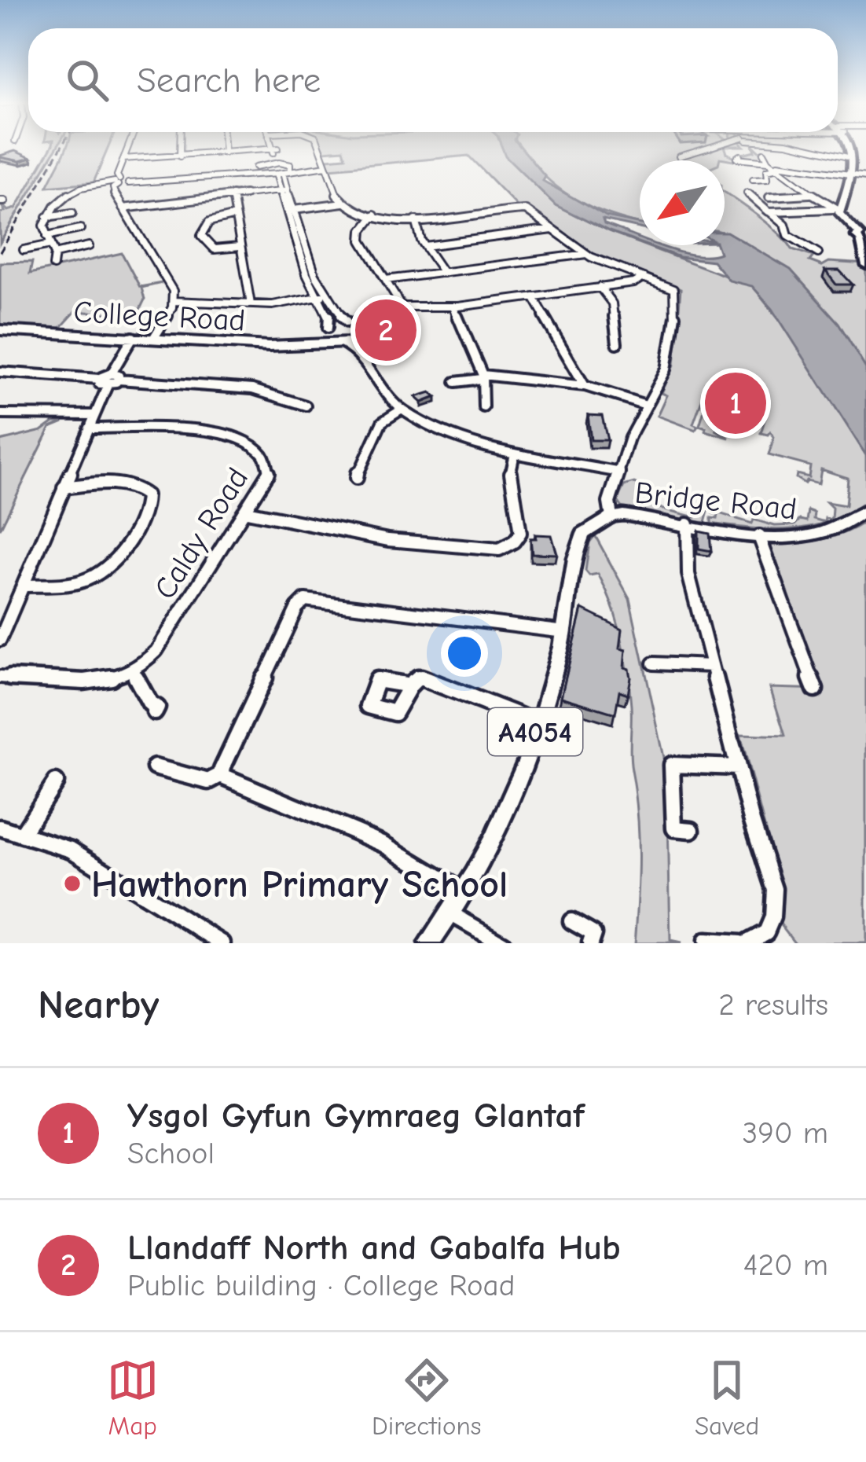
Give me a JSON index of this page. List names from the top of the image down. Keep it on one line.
{"streets":{"main road":["Bridge Road","A4054"],"street":["College Road","Caldy Road"]},"crossings":[["Bridge Road","A4054"]],"places":["Hawthorn Primary School"],"north":"bottom left","page":{"search":"Search here","pins":["2","1"],"heading":["Nearby","2 results"],"list":[{"mark":"1","name":"Ysgol Gyfun Gymraeg Glantaf","note":"School","value":"390 m"},{"mark":"2","name":"Llandaff North and Gabalfa Hub","note":"Public building · College Road","value":"420 m"}],"nav":["Map","Directions","Saved"]}}
